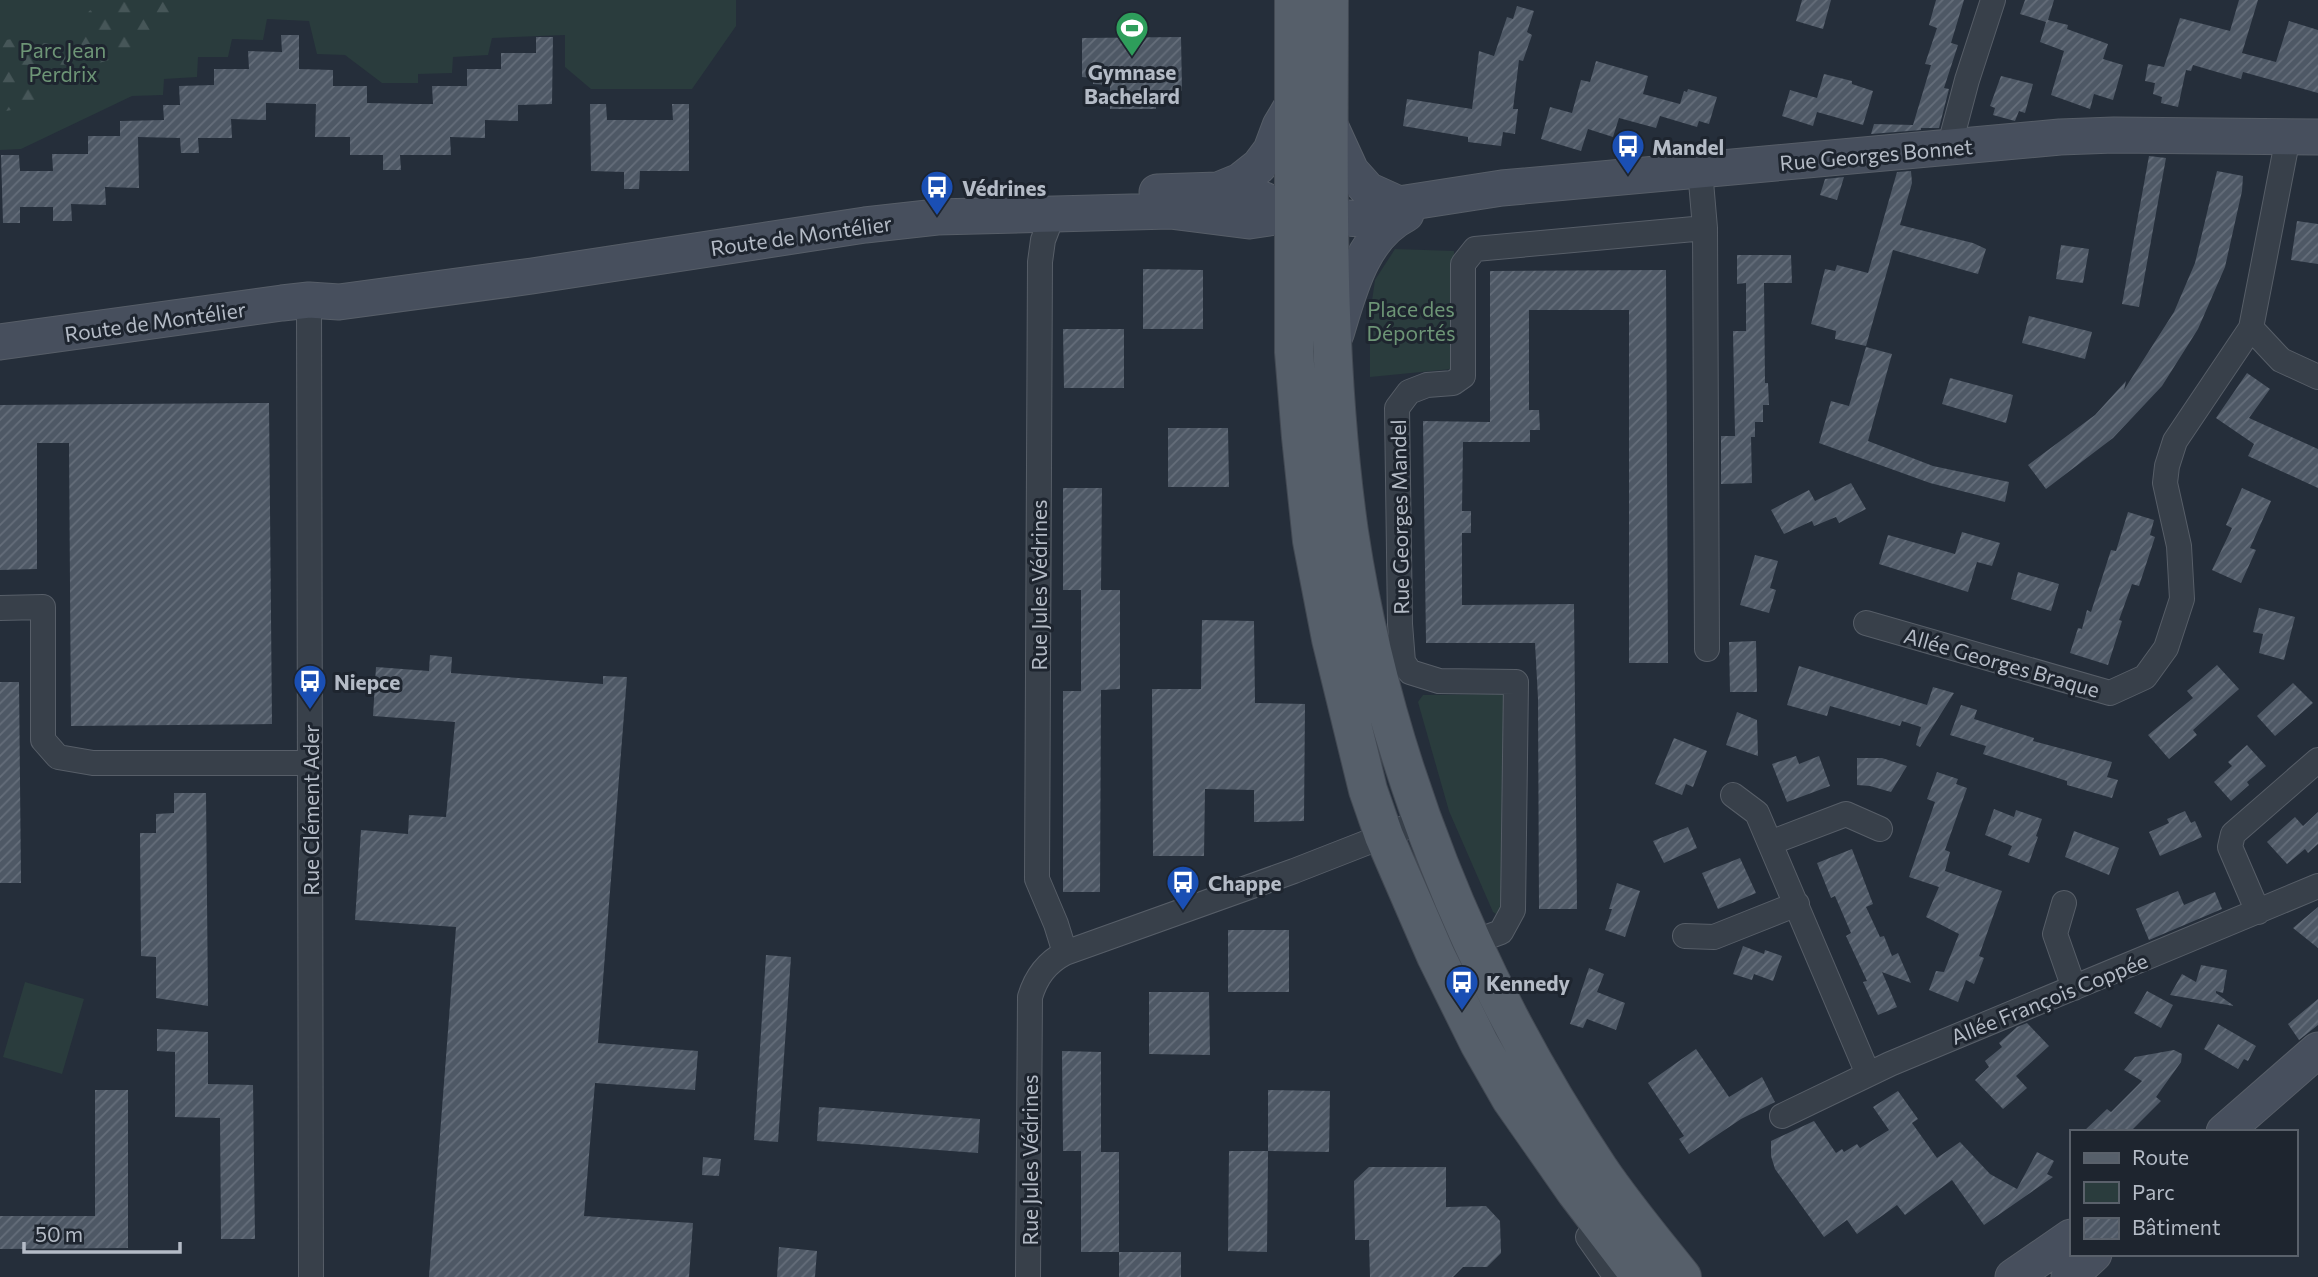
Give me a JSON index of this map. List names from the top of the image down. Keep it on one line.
{"streets":{"main road":["Rue Georges Bonnet","Route de Montélier"],"street":["Rue Georges Mandel","Rue Jules Védrines","Allée Georges Braque","Rue Clément Ader","Allée François Coppée"]},"crossings":[["Rue Georges Bonnet","Route de Montélier"],["Rue Georges Bonnet","Allée Georges Braque"],["Route de Montélier","Rue Jules Védrines"],["Route de Montélier","Rue Clément Ader"]],"parks":["Parc Jean Perdrix","Place des Déportés"],"places":{"sports":["Gymnase Bachelard"],"bus stop":["Mandel","Védrines","Niepce","Chappe","Kennedy"]},"legend":["Route","Parc","Bâtiment"],"scale_bar":"50 m"}
